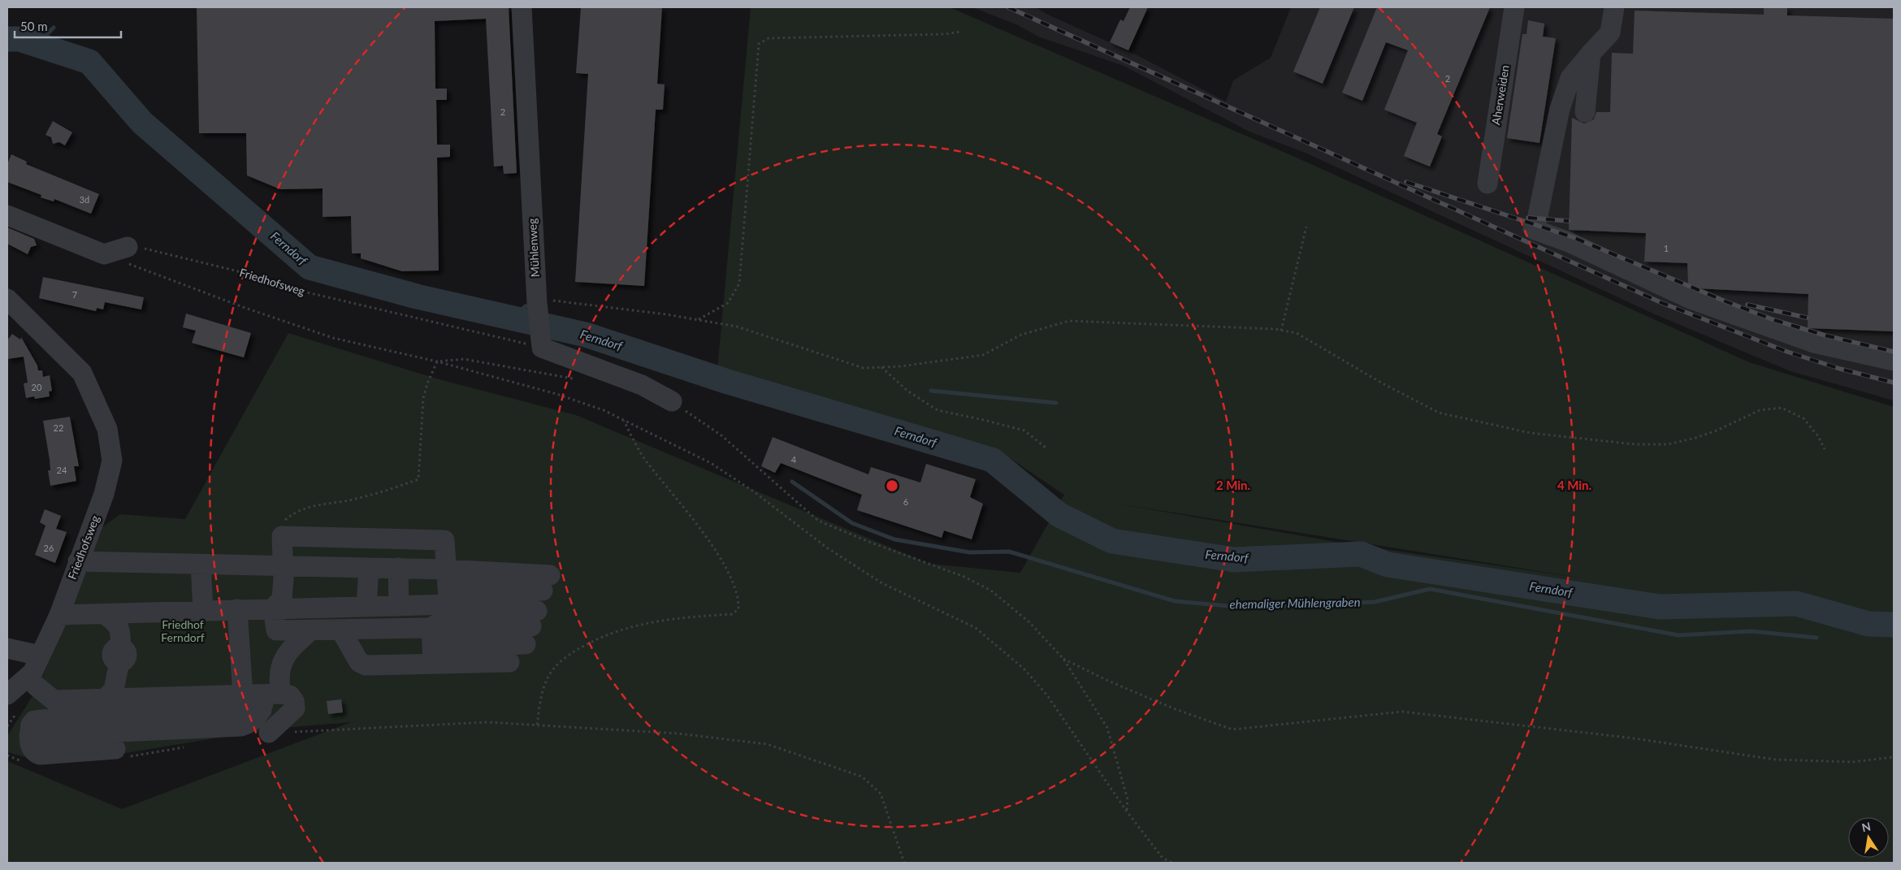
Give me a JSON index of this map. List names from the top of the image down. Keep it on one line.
{"streets":{"street":["Aherweiden","Mühlenweg","Friedhofsweg"]},"crossings":[["Mühlenweg","Friedhofsweg"]],"water":["Ferndorf","ehemaliger Mühlengraben"],"parks":["Friedhof Ferndorf"],"house_numbers":["2","2","3d","1","7","20","22","4","24","6","26"],"scale_bar":"50 m","north":"top","rings":["2 Min.","4 Min."]}
